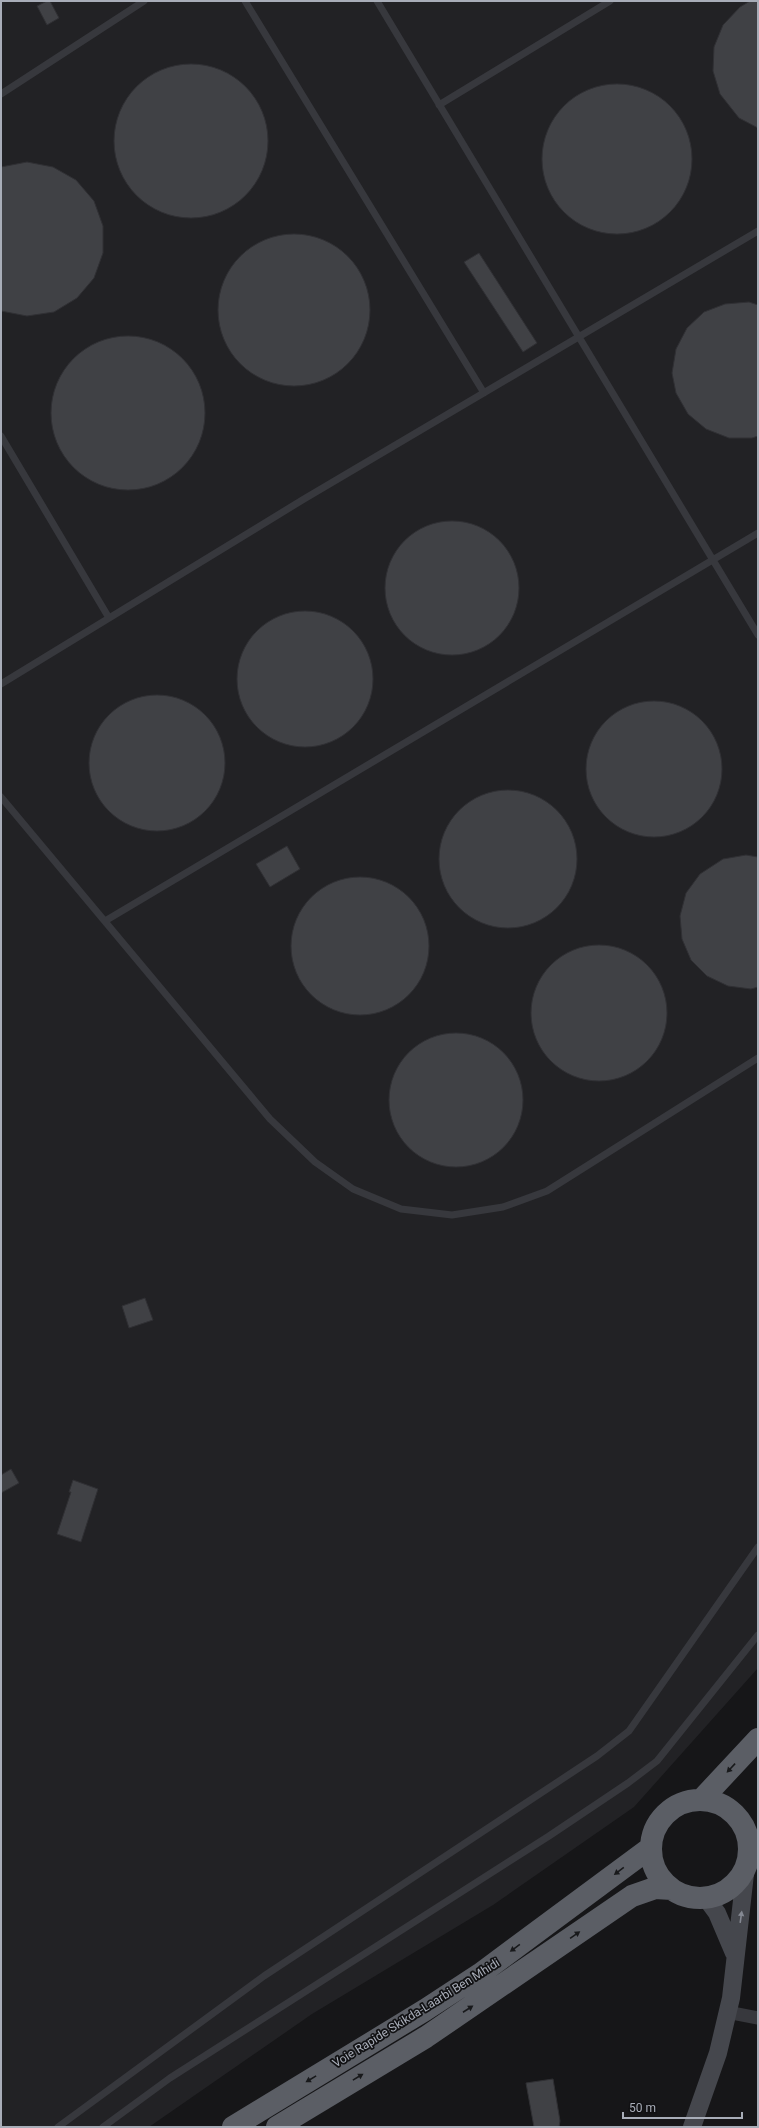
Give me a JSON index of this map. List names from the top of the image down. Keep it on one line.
{"streets":{"highway":["Voie Rapide Skikda-Laarbi Ben Mhidi"]},"scale_bar":"50 m"}
